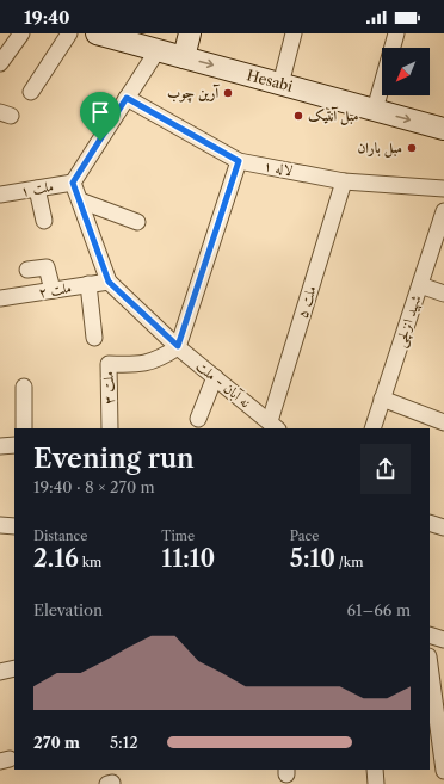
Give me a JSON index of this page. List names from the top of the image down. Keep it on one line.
{"streets":{"main road":["Hesabi"],"street":["لاله ۱","ملت ۱","ملت ۲","ملت ۵","شهید انزلچی","نه آبان - ملت","ملت ۳"]},"crossings":[["لاله ۱","ملت ۵"],["ملت ۱","نه آبان - ملت"],["ملت ۲","نه آبان - ملت"],["ملت ۵","نه آبان - ملت"],["نه آبان - ملت","ملت ۳"]],"one_way":["Hesabi"],"places":["آرین چوب","مبل آنتیک","مبل باران"],"north":"bottom left","page":{"status":"19:40","heading":["Evening run","19:40 · 8 × 270 m"],"stats":[["Distance","2.16 km"],["Time","11:10"],["Pace","5:10 /km"]],"chart":["Elevation","61–66 m"],"list":[{"name":"270 m","note":"5:12"}]}}
